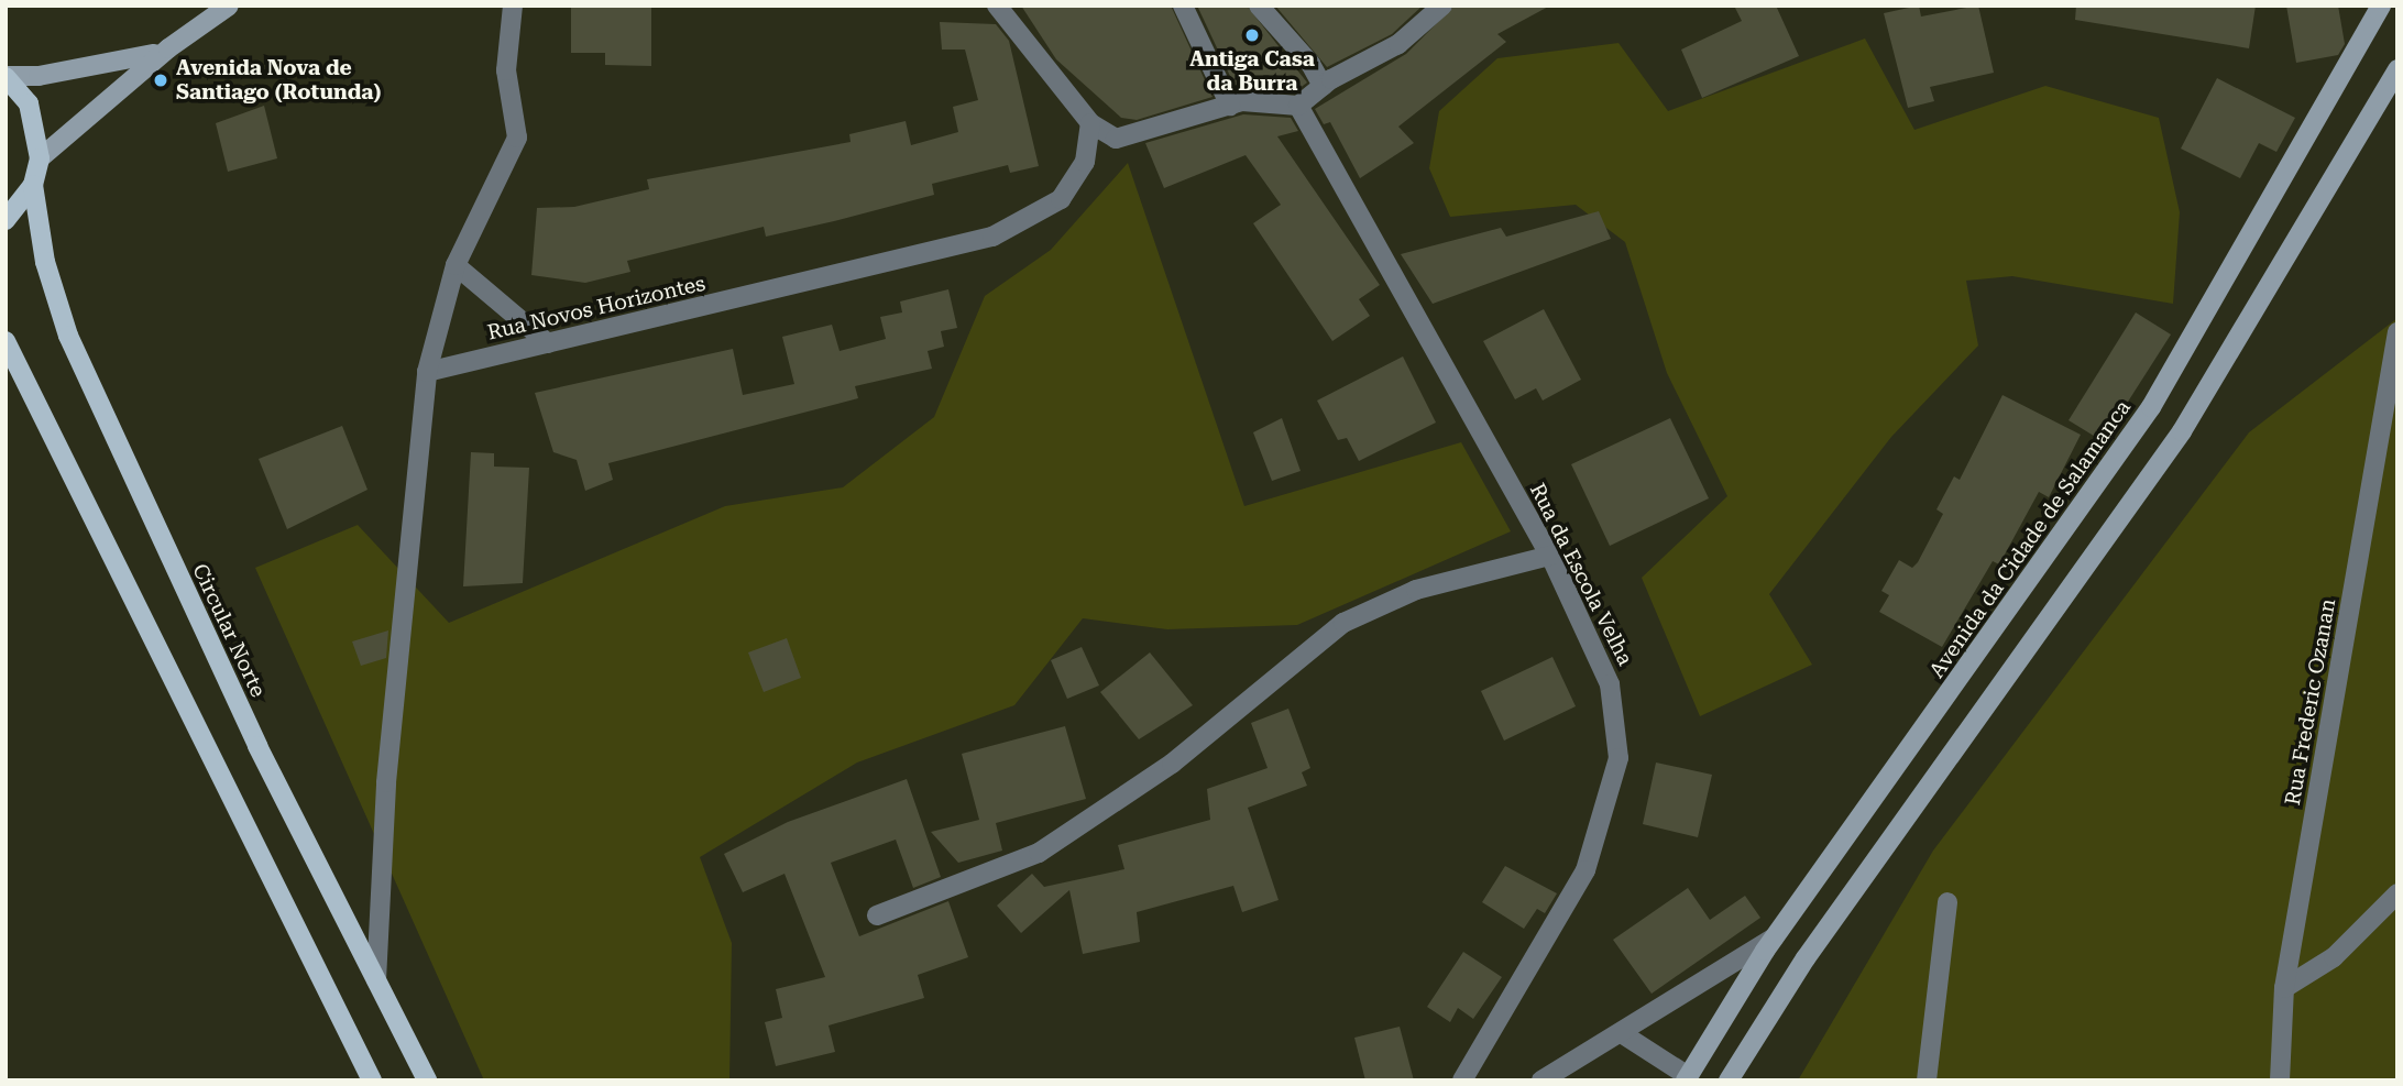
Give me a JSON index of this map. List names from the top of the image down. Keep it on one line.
{"streets":{"main road":["Circular Norte"],"street":["Rua Novos Horizontes","Avenida da Cidade de Salamanca","Rua da Escola Velha","Rua Frederic Ozanan"]},"places":["Antiga Casa da Burra","Avenida Nova de Santiago (Rotunda)"]}
